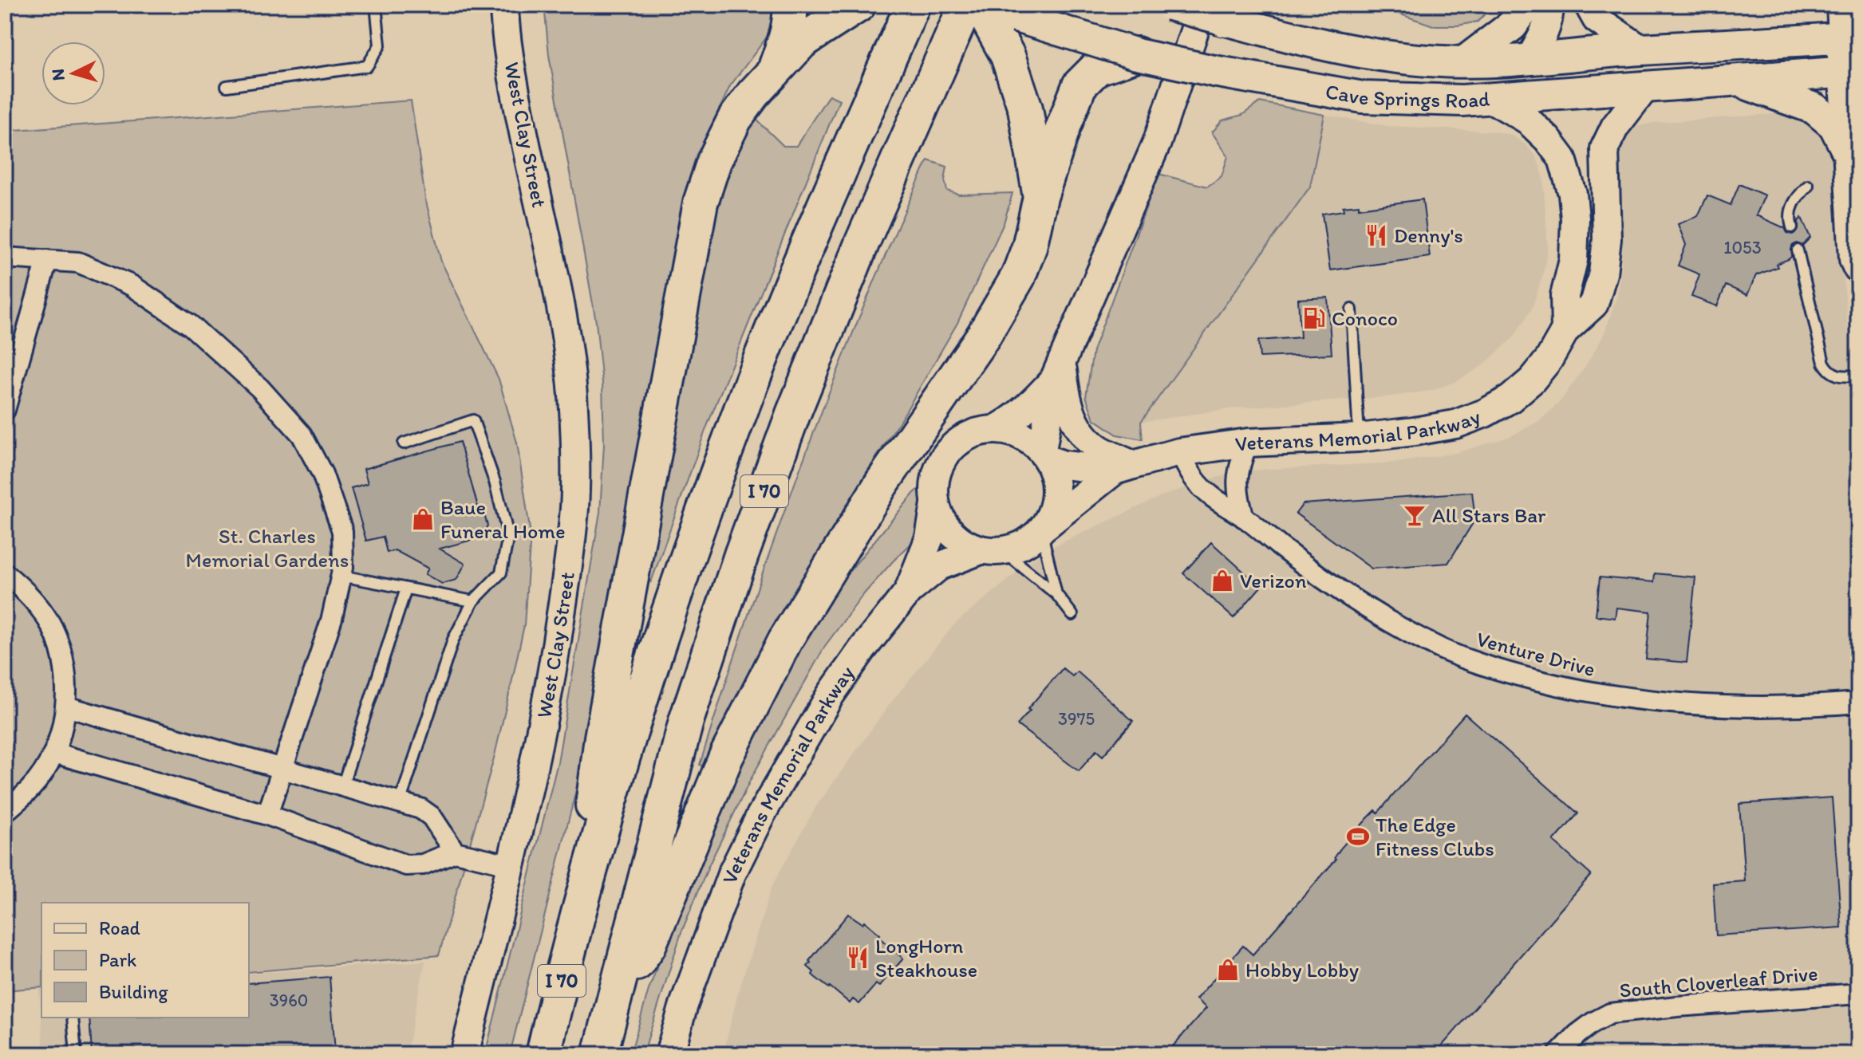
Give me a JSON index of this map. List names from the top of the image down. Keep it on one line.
{"streets":{"highway":["I 70"],"main road":["Cave Springs Road","West Clay Street","Veterans Memorial Parkway"],"street":["Venture Drive","South Cloverleaf Drive"]},"crossings":[["Cave Springs Road","Veterans Memorial Parkway"],["Veterans Memorial Parkway","Venture Drive"]],"parks":["St. Charles Memorial Gardens"],"places":{"restaurant":["Denny's","LongHorn Steakhouse"],"fuel station":["Conoco"],"bar":["All Stars Bar"],"shop":["Baue Funeral Home","Verizon","Hobby Lobby"],"sports":["The Edge Fitness Clubs"]},"house_numbers":["1053","3975","3960"],"legend":["Road","Park","Building"],"north":"left"}
